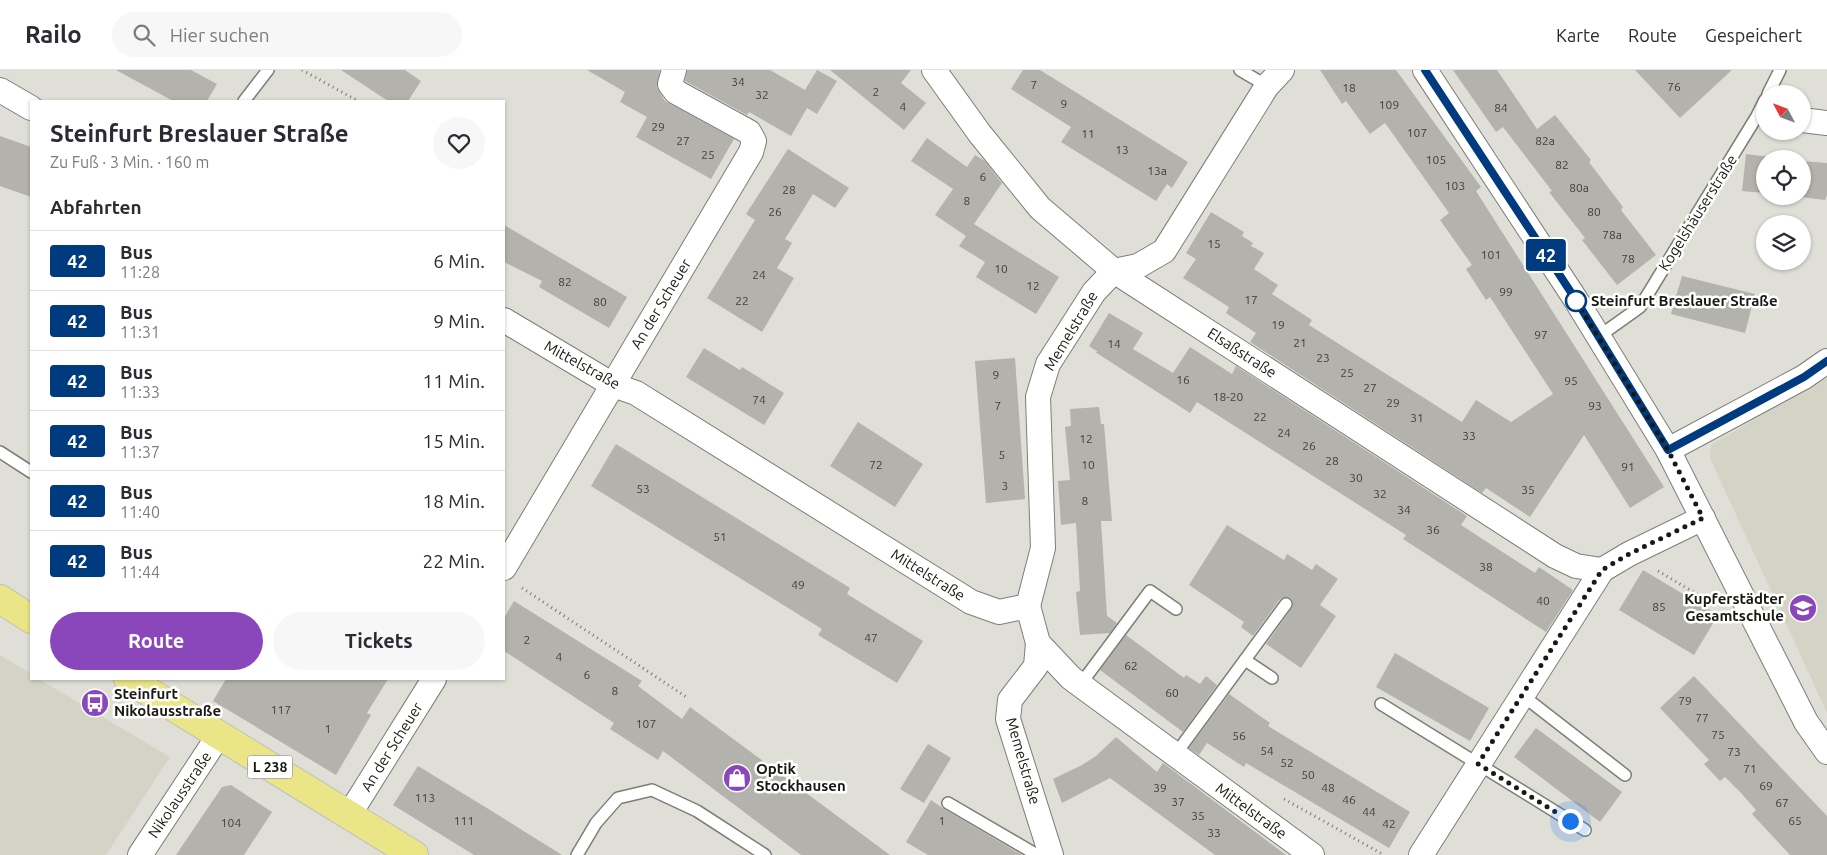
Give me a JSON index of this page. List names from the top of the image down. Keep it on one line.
{"streets":{"main road":["L 238"],"street":["An der Scheuer","Memelstraße","Elsaßstraße","Mittelstraße","Nikolausstraße"],"lane":["Kogelshäuserstraße"]},"crossings":[["An der Scheuer","Mittelstraße"],["An der Scheuer","L 238"],["Memelstraße","Elsaßstraße"],["Memelstraße","Mittelstraße"],["L 238","Nikolausstraße"]],"places":{"other":["Steinfurt Breslauer Straße"],"school or university":["Kupferstädter Gesamtschule"],"bus stop":["Steinfurt Nikolausstraße"],"shop":["Optik Stockhausen"]},"lines":["bus line 42"],"house_numbers":["34","7","76","18","2","32","9","109","4","84","29","107","11","27","82a","13","25","105","82","13a","6","103","80a","28","8","26","80","78a","15","101","78","10","24","82","12","99","17","22","80","19","97","21","14","23","25","9","16","95","27","18-20","74","29","7","93","22","31","24","33","12","26","5","28","72","10","91","30","3","53","35","32","8","34","36","51","38","49","40","85","47","2","4","62","6","8","60","79","117","77","107","1","75","56","54","73","52","71","50","69","39","48","113","46","37","67","44","35","111","1","65","104","42","33"],"north":"top left","page":{"header":"Railo","search":"Hier suchen","nav":["Karte","Route","Gespeichert"],"on_map":"42","heading":[["Steinfurt Breslauer Straße","Zu Fuß · 3 Min. · 160 m"],"Abfahrten"],"list":[{"mark":"42","name":"Bus","note":"11:28","value":"6 Min."},{"mark":"42","name":"Bus","note":"11:31","value":"9 Min."},{"mark":"42","name":"Bus","note":"11:33","value":"11 Min."},{"mark":"42","name":"Bus","note":"11:37","value":"15 Min."},{"mark":"42","name":"Bus","note":"11:40","value":"18 Min."},{"mark":"42","name":"Bus","note":"11:44","value":"22 Min."}],"buttons":["Route","Tickets"]}}
